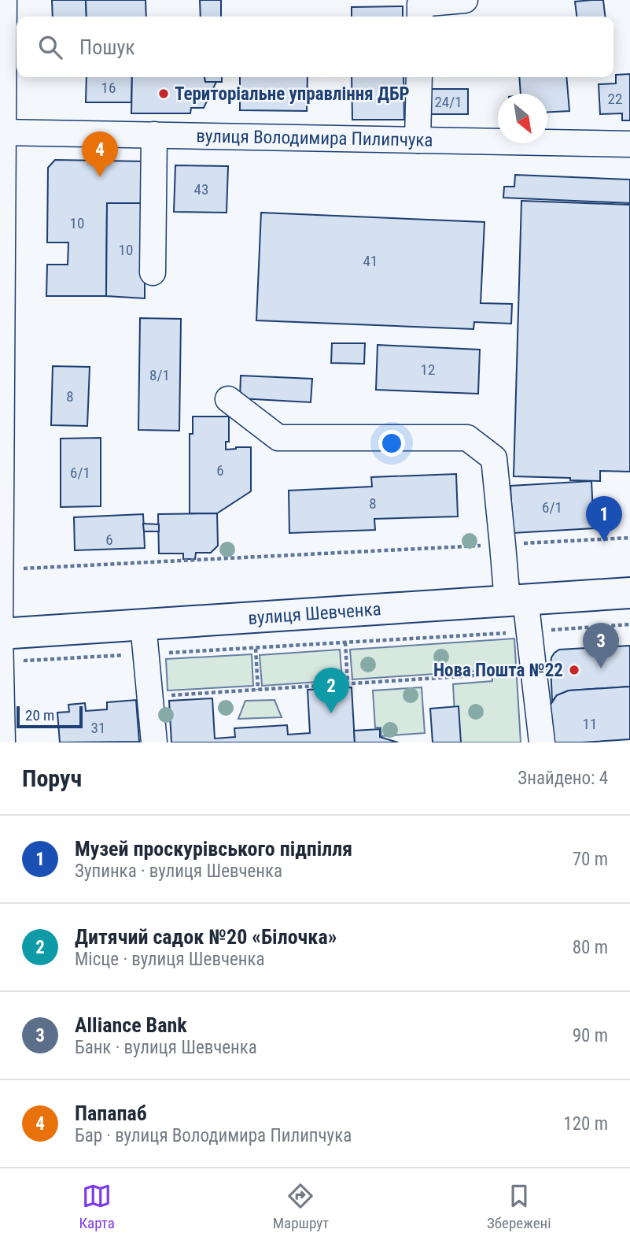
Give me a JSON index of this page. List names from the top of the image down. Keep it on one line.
{"streets":{"main road":["вулиця Шевченка"],"street":["вулиця Володимира Пилипчука"]},"places":["Територіальне управління ДБР","Нова Пошта №22"],"house_numbers":["16","22","24/1","43","10","10","41","12","8/1","8","6","6/1","8","6/1","6","11","31"],"scale_bar":"20 m","north":"bottom right","page":{"search":"Пошук","pins":["4","1","3","2"],"scale":"20 m","heading":["Поруч","Знайдено: 4"],"list":[{"mark":"1","name":"Музей проскурівського підпілля","note":"Зупинка · вулиця Шевченка","value":"70 m"},{"mark":"2","name":"Дитячий садок №20 «Білочка»","note":"Місце · вулиця Шевченка","value":"80 m"},{"mark":"3","name":"Alliance Bank","note":"Банк · вулиця Шевченка","value":"90 m"},{"mark":"4","name":"Папапаб","note":"Бар · вулиця Володимира Пилипчука","value":"120 m"}],"nav":["Карта","Маршрут","Збережені"]}}
